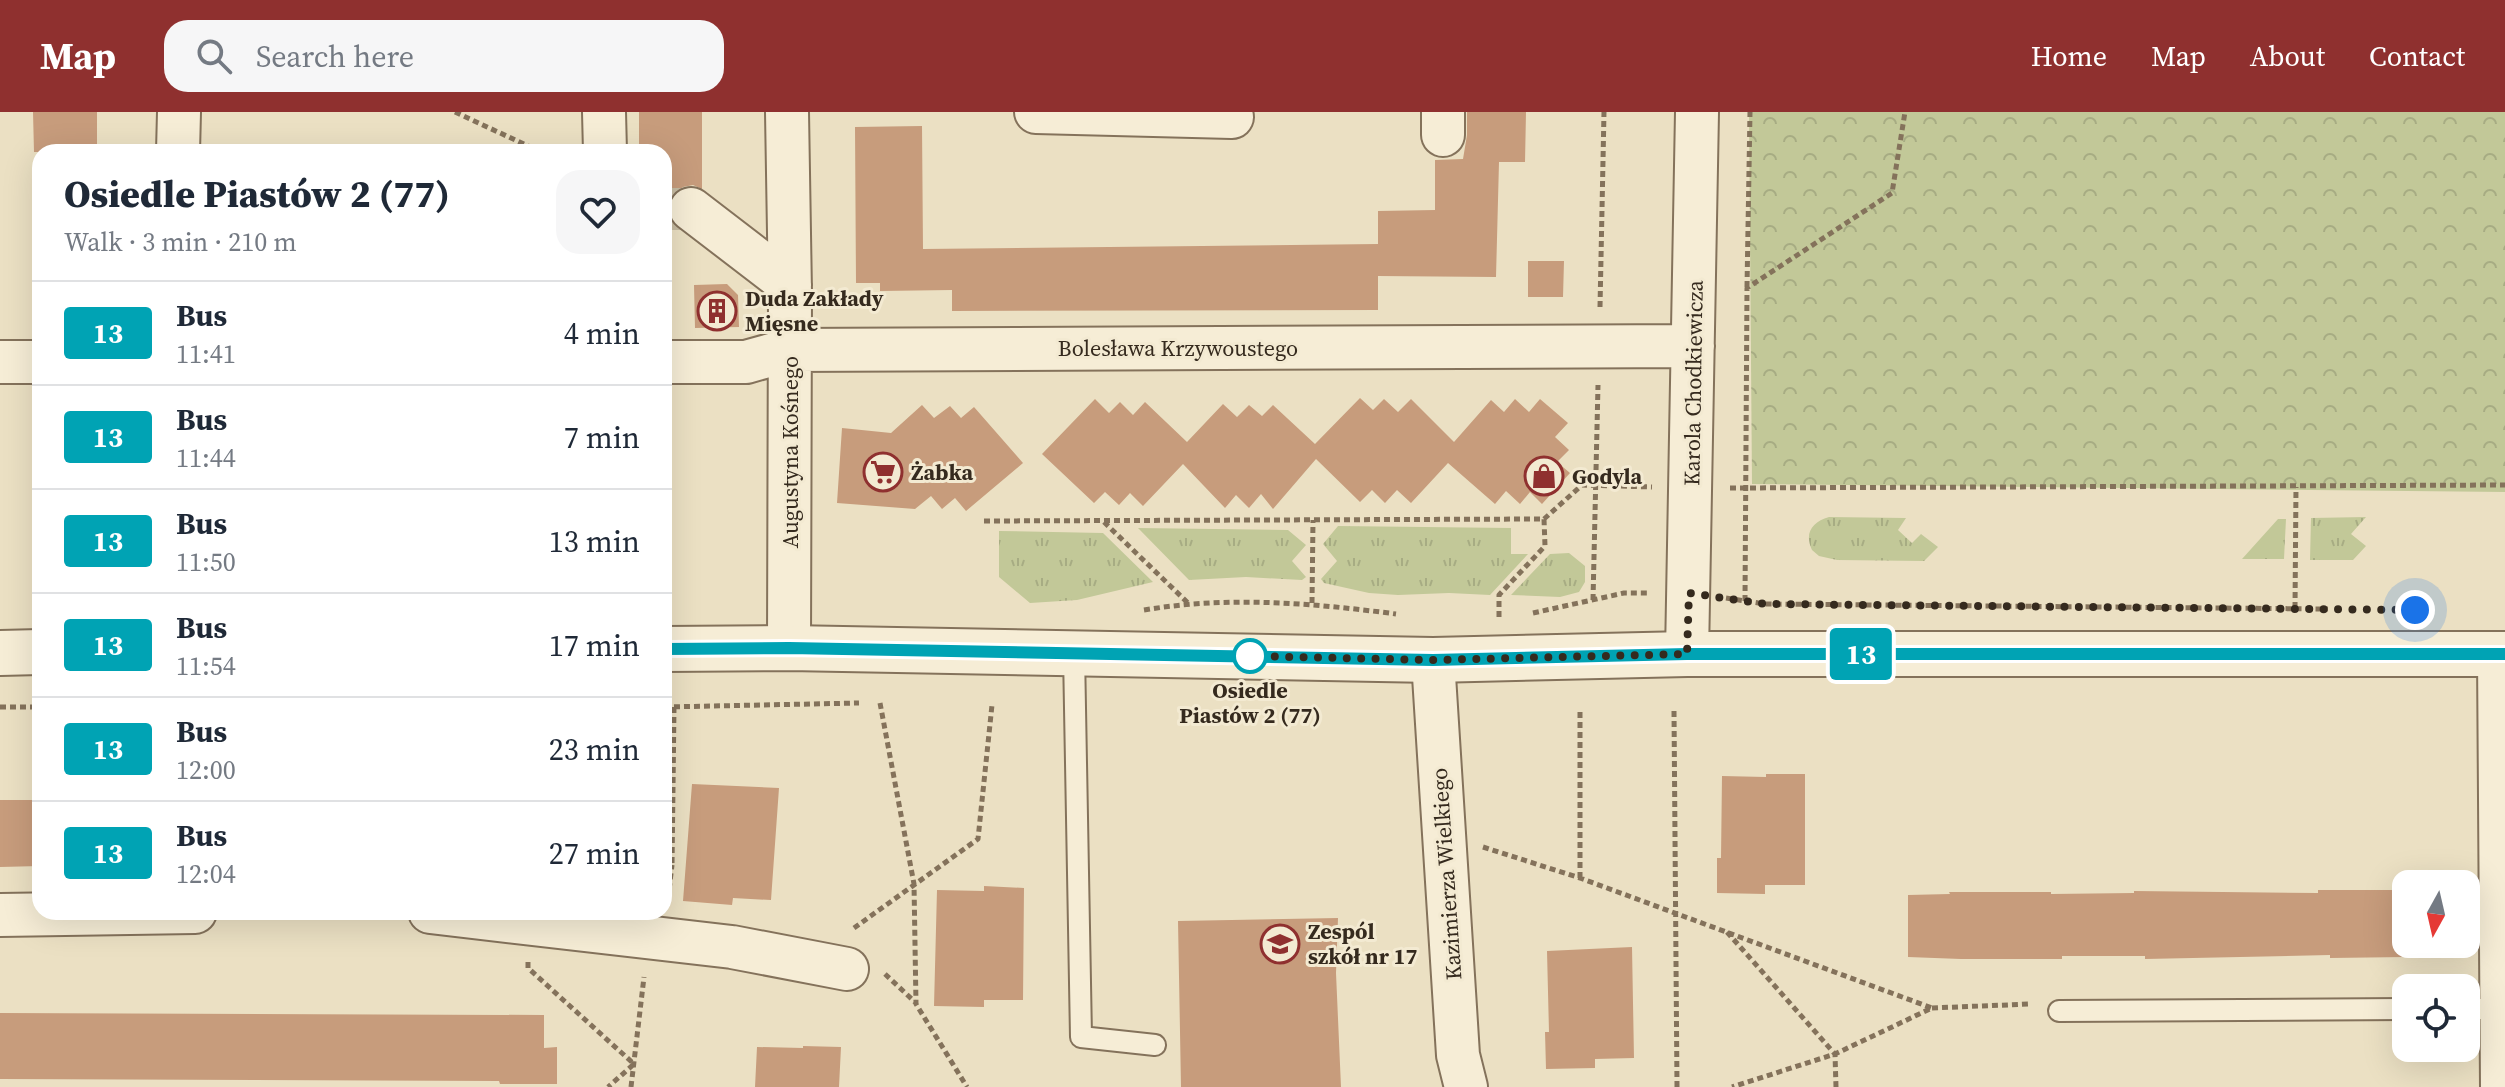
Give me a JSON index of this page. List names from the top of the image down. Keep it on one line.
{"streets":{"street":["Bolesława Krzywoustego","Karola Chodkiewicza","Augustyna Kośnego","Kazimierza Wielkiego"]},"crossings":[["Bolesława Krzywoustego","Karola Chodkiewicza"],["Bolesława Krzywoustego","Augustyna Kośnego"]],"places":{"building":["Duda Zakłady Mięsne"],"supermarket":["Żabka"],"shop":["Godyla"],"other":["Osiedle Piastów 2 (77)"],"school or university":["Zespól szkół nr 17"]},"lines":["bus line 13"],"north":"bottom","page":{"header":"Map","search":"Search here","nav":["Home","Map","About","Contact"],"on_map":"13","heading":["Osiedle Piastów 2 (77)","Walk · 3 min · 210 m"],"list":[{"mark":"13","name":"Bus","note":"11:41","value":"4 min"},{"mark":"13","name":"Bus","note":"11:44","value":"7 min"},{"mark":"13","name":"Bus","note":"11:50","value":"13 min"},{"mark":"13","name":"Bus","note":"11:54","value":"17 min"},{"mark":"13","name":"Bus","note":"12:00","value":"23 min"},{"mark":"13","name":"Bus","note":"12:04","value":"27 min"}]}}
